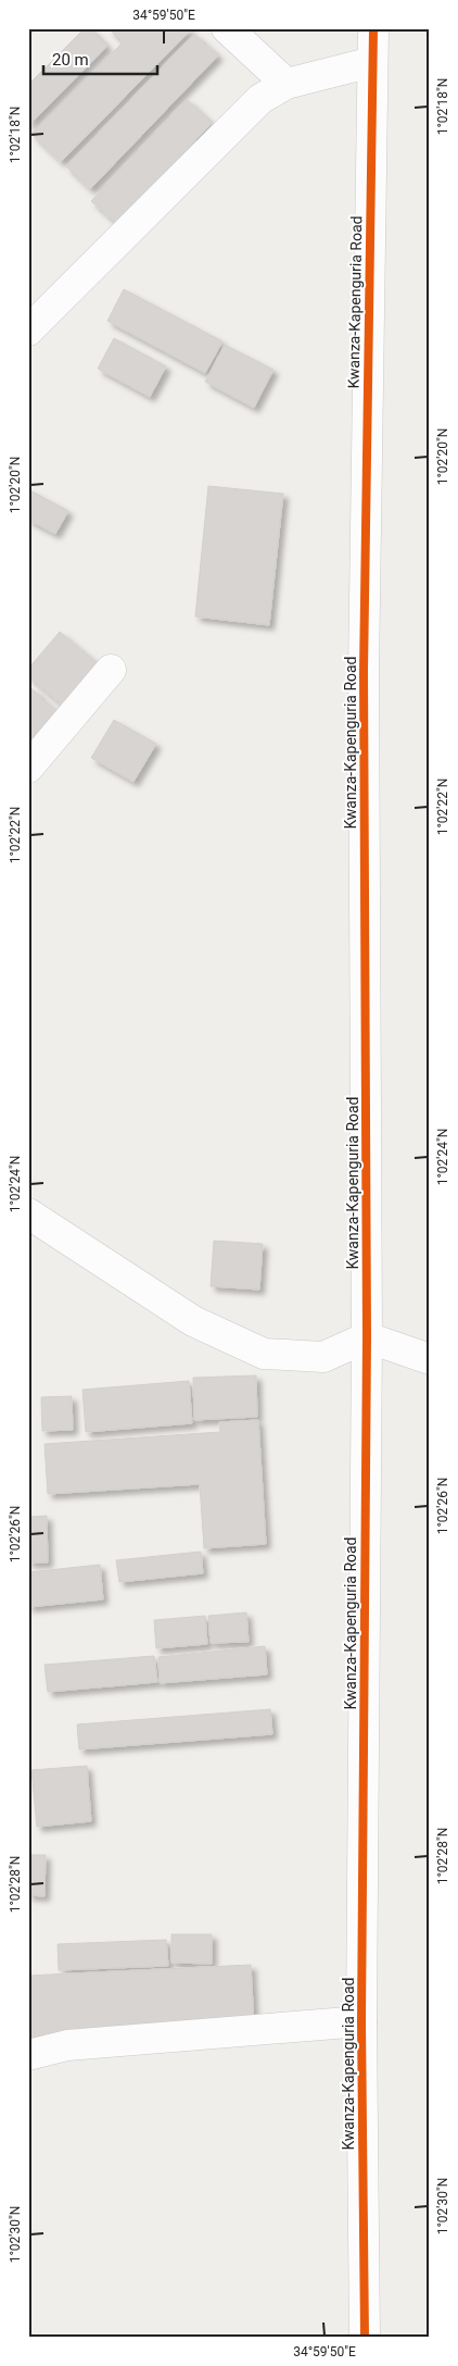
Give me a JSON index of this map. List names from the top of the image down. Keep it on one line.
{"streets":{"street":["Kwanza-Kapenguria Road"]},"scale_bar":"20 m","coordinates":["34°59'50\"E","1°02'18\"N","1°02'20\"N","1°02'22\"N","1°02'24\"N","1°02'26\"N","1°02'28\"N","1°02'30\"N"]}
